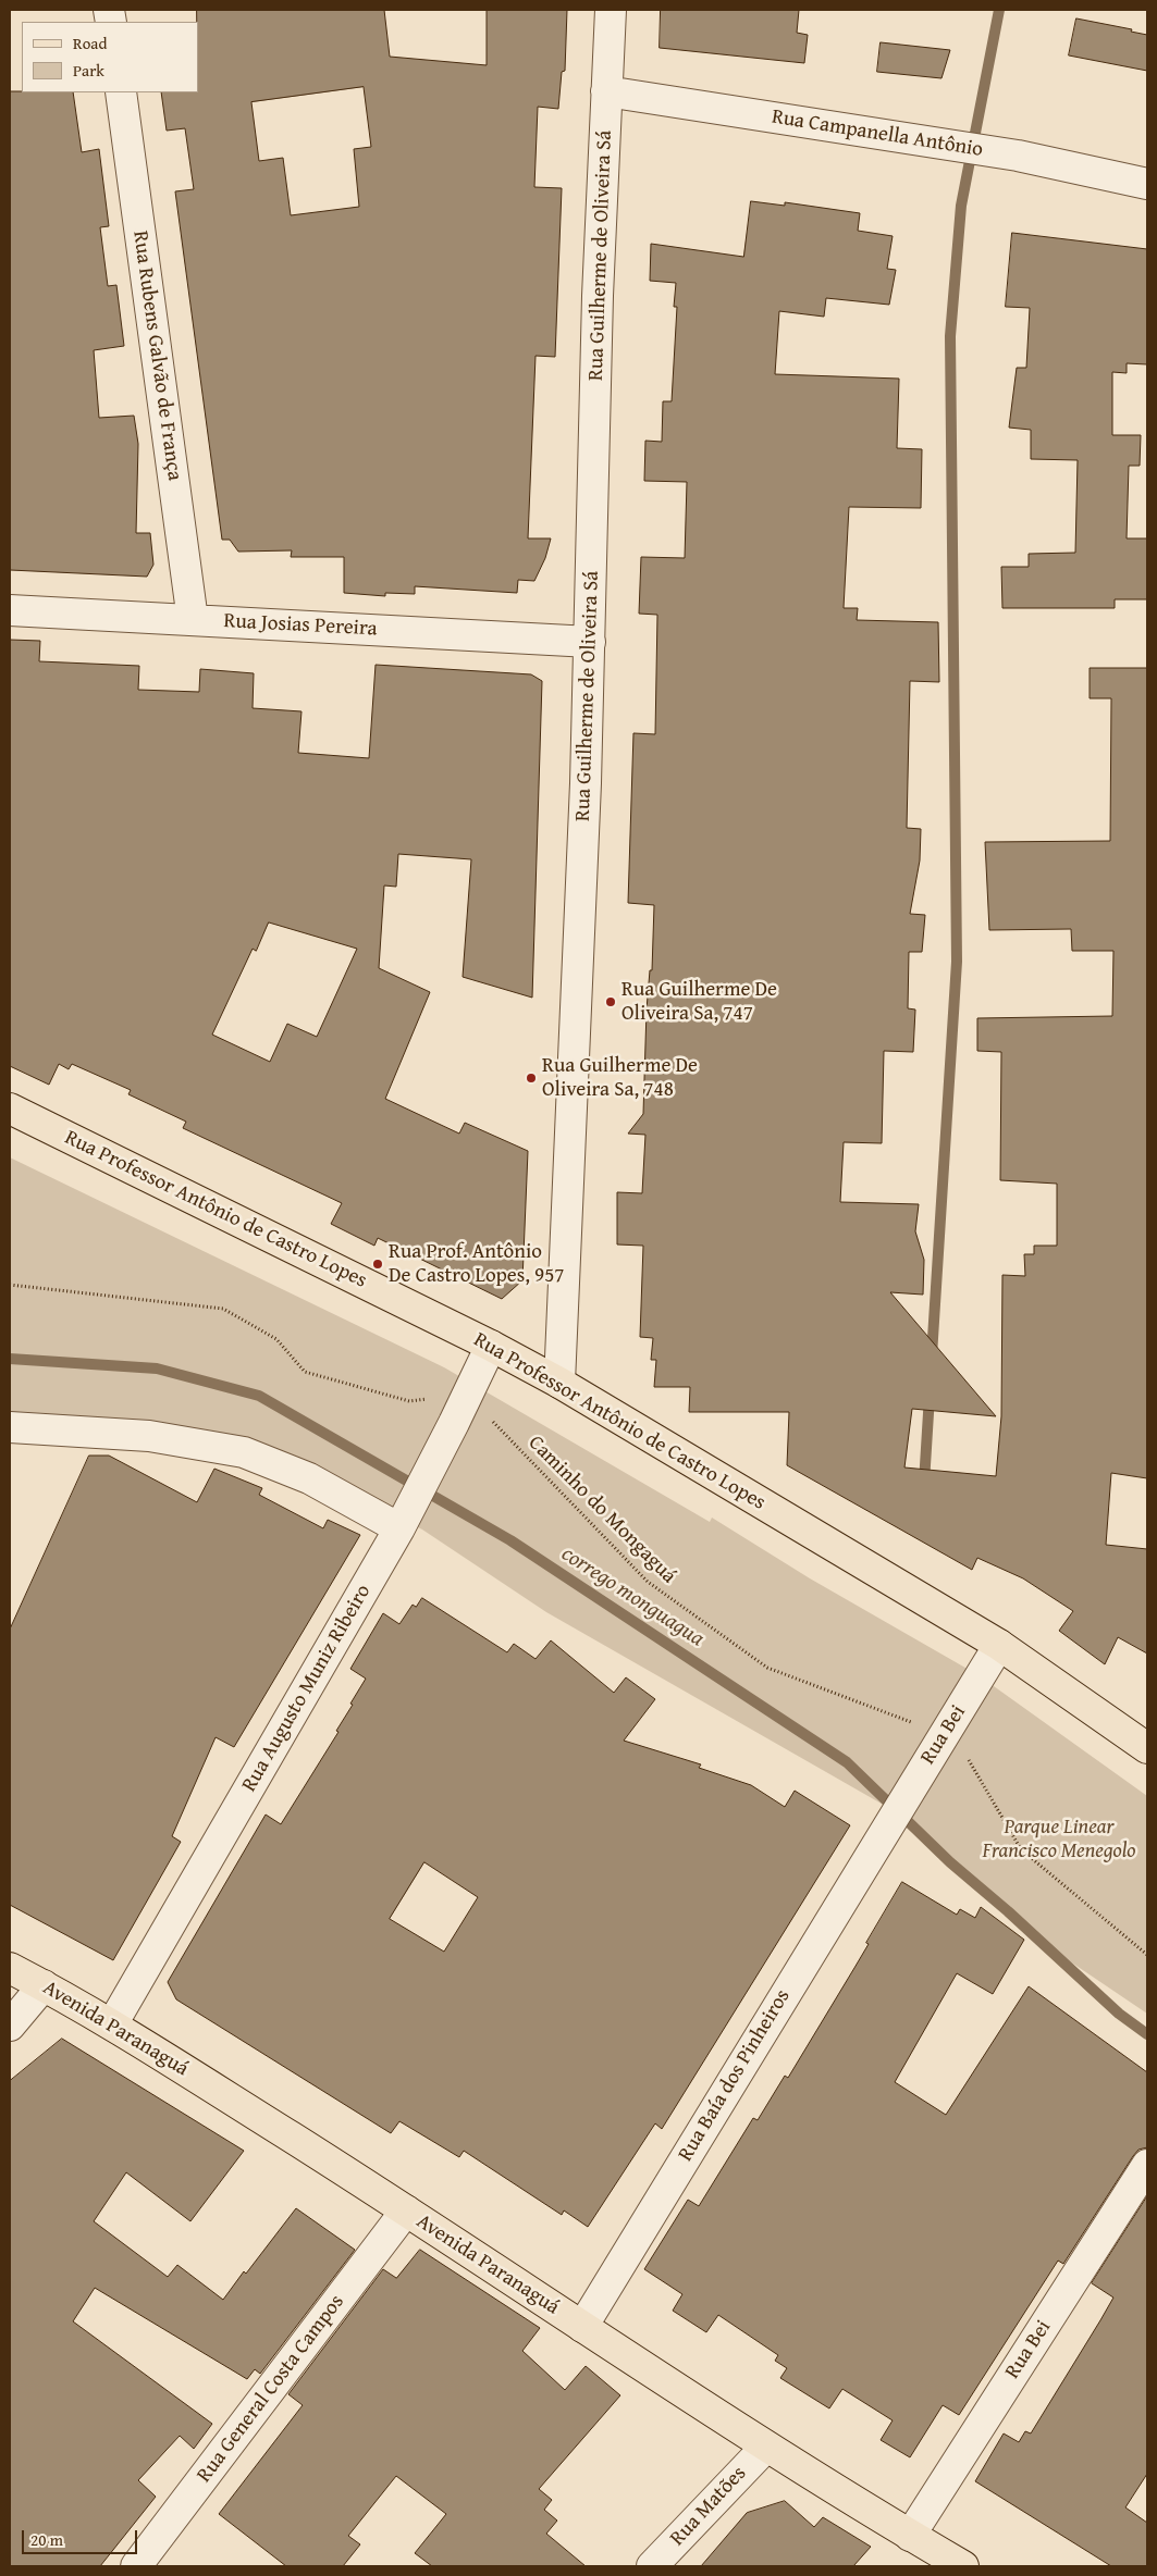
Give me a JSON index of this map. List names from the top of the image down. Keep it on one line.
{"streets":{"main road":["Rua Professor Antônio de Castro Lopes","Avenida Paranaguá"],"street":["Rua Campanella Antônio","Rua Guilherme de Oliveira Sá","Rua Rubens Galvão de França","Rua Josias Pereira","Rua Augusto Muniz Ribeiro","Rua Bei","Rua Baía dos Pinheiros","Rua General Costa Campos","Rua Matões"],"path":["Caminho do Mongaguá"]},"crossings":[["Rua Campanella Antônio","Rua Guilherme de Oliveira Sá"],["Rua Guilherme de Oliveira Sá","Rua Josias Pereira"],["Rua Guilherme de Oliveira Sá","Rua Professor Antônio de Castro Lopes"],["Rua Rubens Galvão de França","Rua Josias Pereira"],["Rua Professor Antônio de Castro Lopes","Rua Augusto Muniz Ribeiro"],["Rua Professor Antônio de Castro Lopes","Rua Bei"],["Caminho do Mongaguá","Rua Augusto Muniz Ribeiro"],["Caminho do Mongaguá","Rua Bei"],["Rua Augusto Muniz Ribeiro","Avenida Paranaguá"],["Rua Bei","Avenida Paranaguá"],["Rua Bei","Rua Baía dos Pinheiros"],["Avenida Paranaguá","Rua Baía dos Pinheiros"],["Avenida Paranaguá","Rua General Costa Campos"],["Avenida Paranaguá","Rua Matões"]],"water":["corrego monguagua"],"parks":["Parque Linear Francisco Menegolo"],"places":["Rua Guilherme De Oliveira Sa, 747","Rua Guilherme De Oliveira Sa, 748","Rua Prof. Antônio De Castro Lopes, 957"],"legend":["Road","Park"],"scale_bar":"20 m"}
